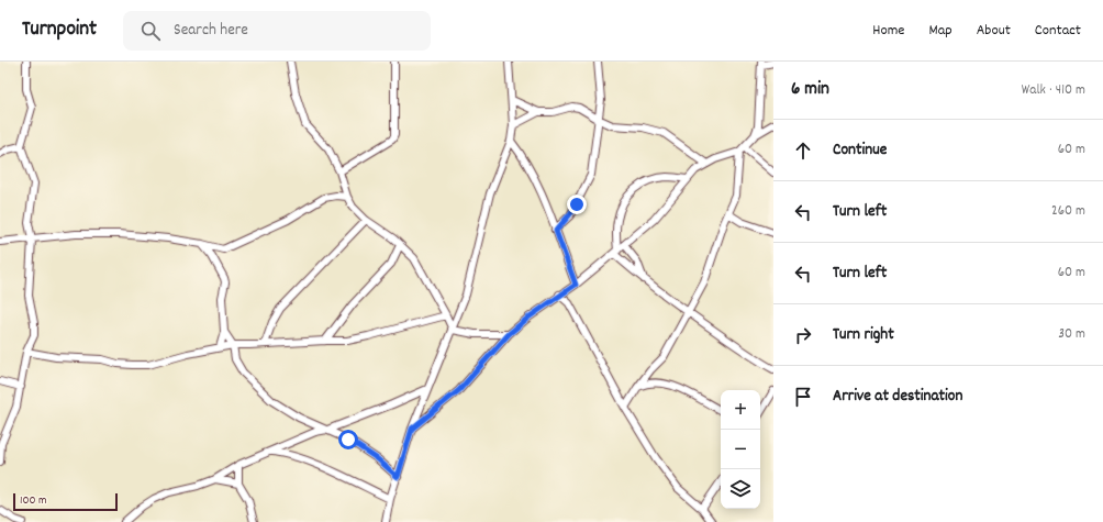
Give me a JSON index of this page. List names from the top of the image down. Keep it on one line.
{"scale_bar":"100 m","page":{"header":"Turnpoint","search":"Search here","nav":["Home","Map","About","Contact"],"heading":["6 min","Walk · 410 m"],"list":[["Continue","60 m"],["Turn left","260 m"],["Turn left","60 m"],["Turn right","30 m"],"Arrive at destination"],"map_buttons":["+","−"],"scale":"100 m"}}
